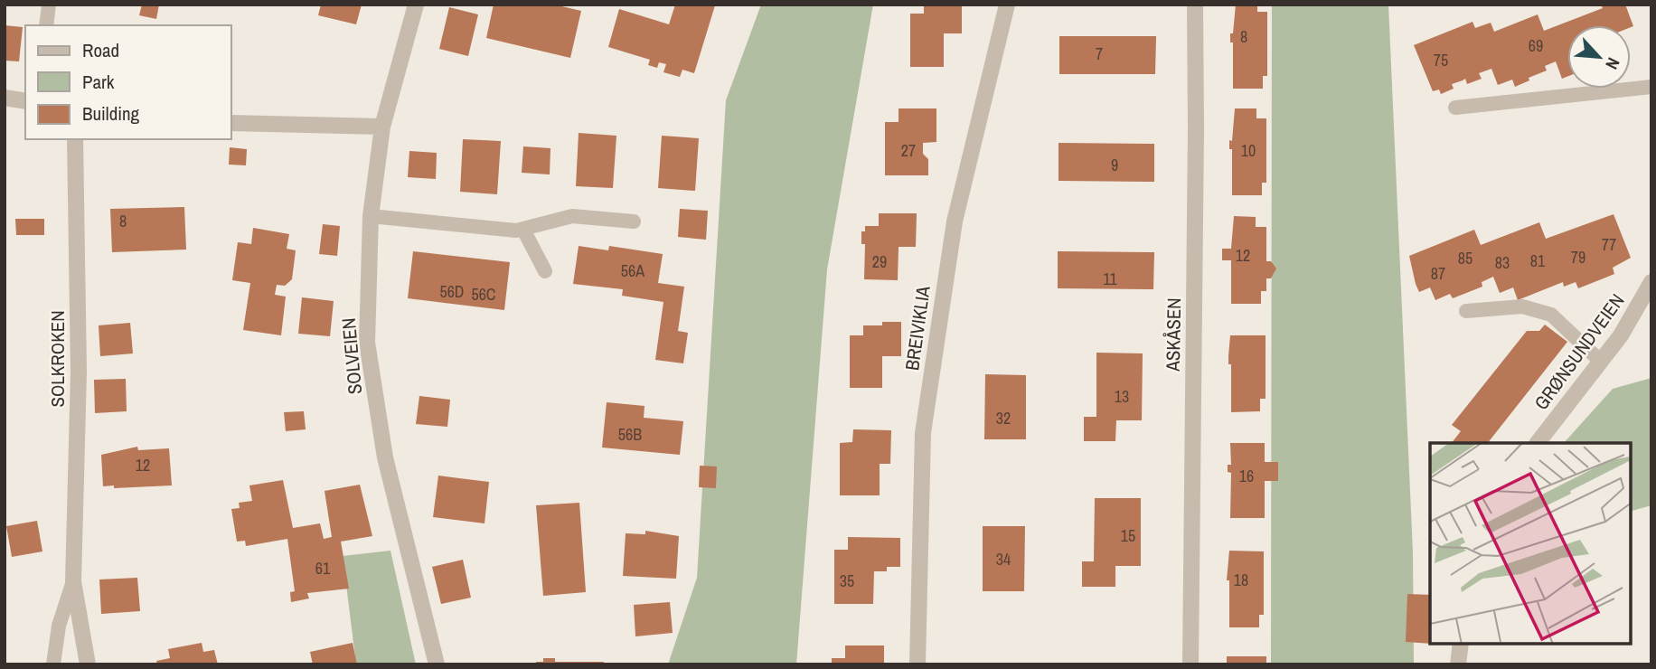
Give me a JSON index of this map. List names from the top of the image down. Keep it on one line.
{"streets":{"street":["BREIVIKLIA","ASKÅSEN","GRØNSUNDVEIEN","SOLVEIEN","SOLKROKEN"]},"house_numbers":["8","69","7","75","27","10","9","8","77","12","79","85","81","29","83","56A","87","11","56D","56C","13","32","56B","12","16","15","34","61","18","35"],"legend":["Road","Park","Building"],"north":"bottom right"}
